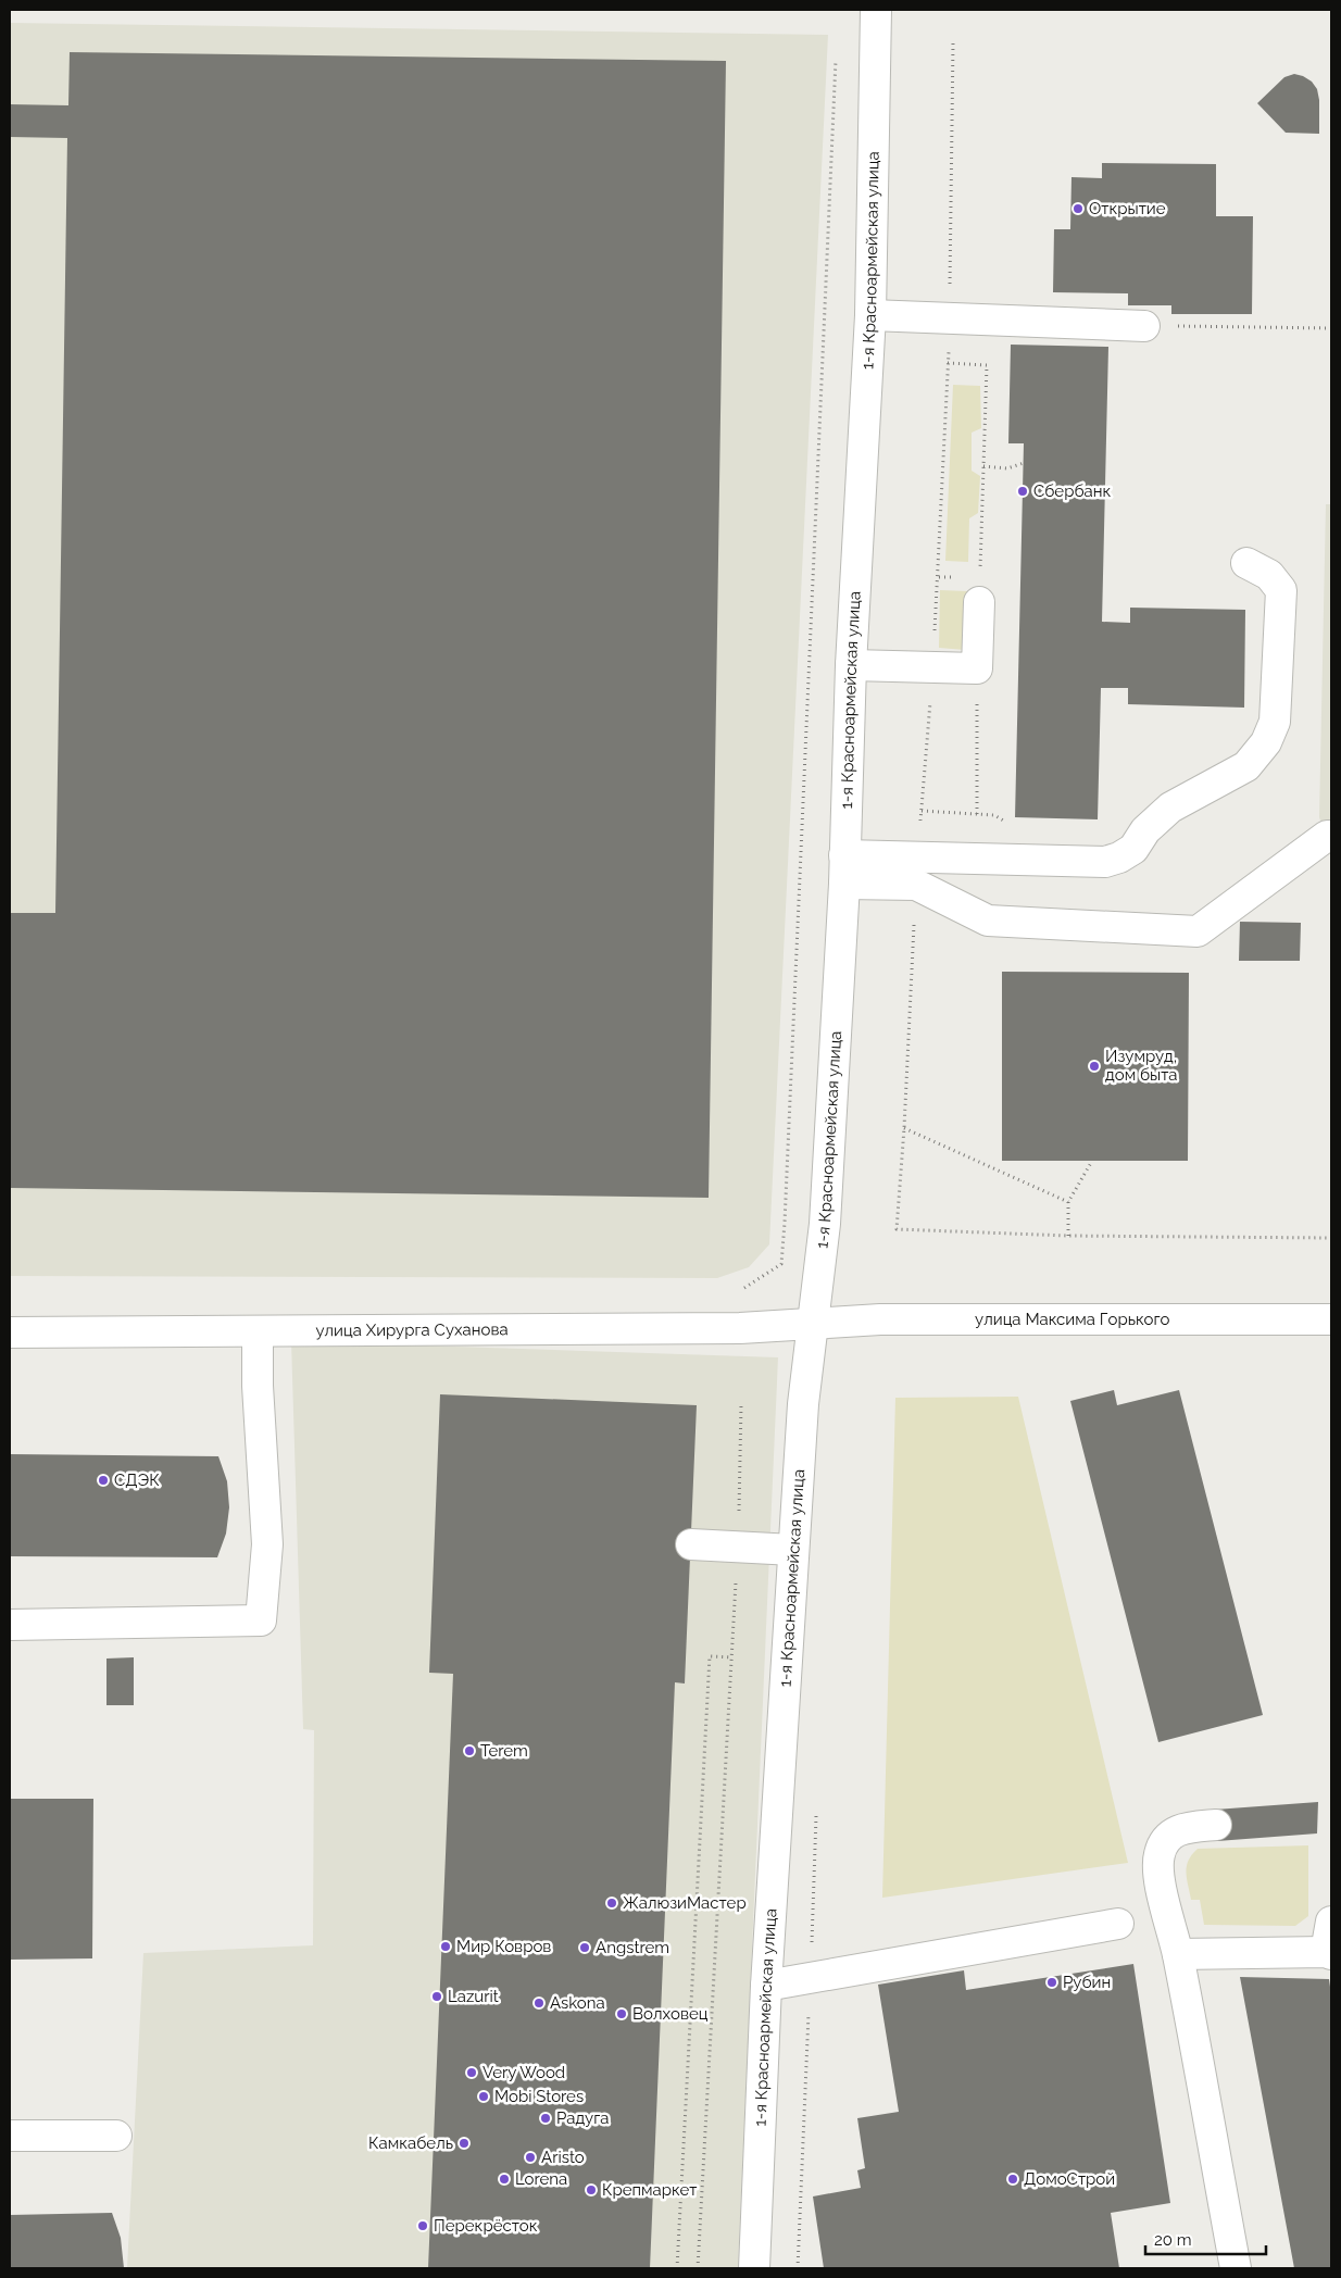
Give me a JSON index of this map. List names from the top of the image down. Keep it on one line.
{"streets":{"street":["1-я Красноармейская улица","улица Максима Горького","улица Хирурга Суханова"]},"crossings":[["1-я Красноармейская улица","улица Максима Горького"],["1-я Красноармейская улица","улица Хирурга Суханова"],["улица Максима Горького","улица Хирурга Суханова"]],"places":["Открытие","Сбербанк","Изумруд, дом быта","СДЭК","Terem","ЖалюзиМастер","Мир Ковров","Angstrem","Рубин","Lazurit","Askona","Волховец","Very Wood","Mobi Stores","Радуга","Камкабель","Aristo","Lorena","ДомоСтрой","Крепмаркет","Перекрёсток"],"scale_bar":"20 m"}
